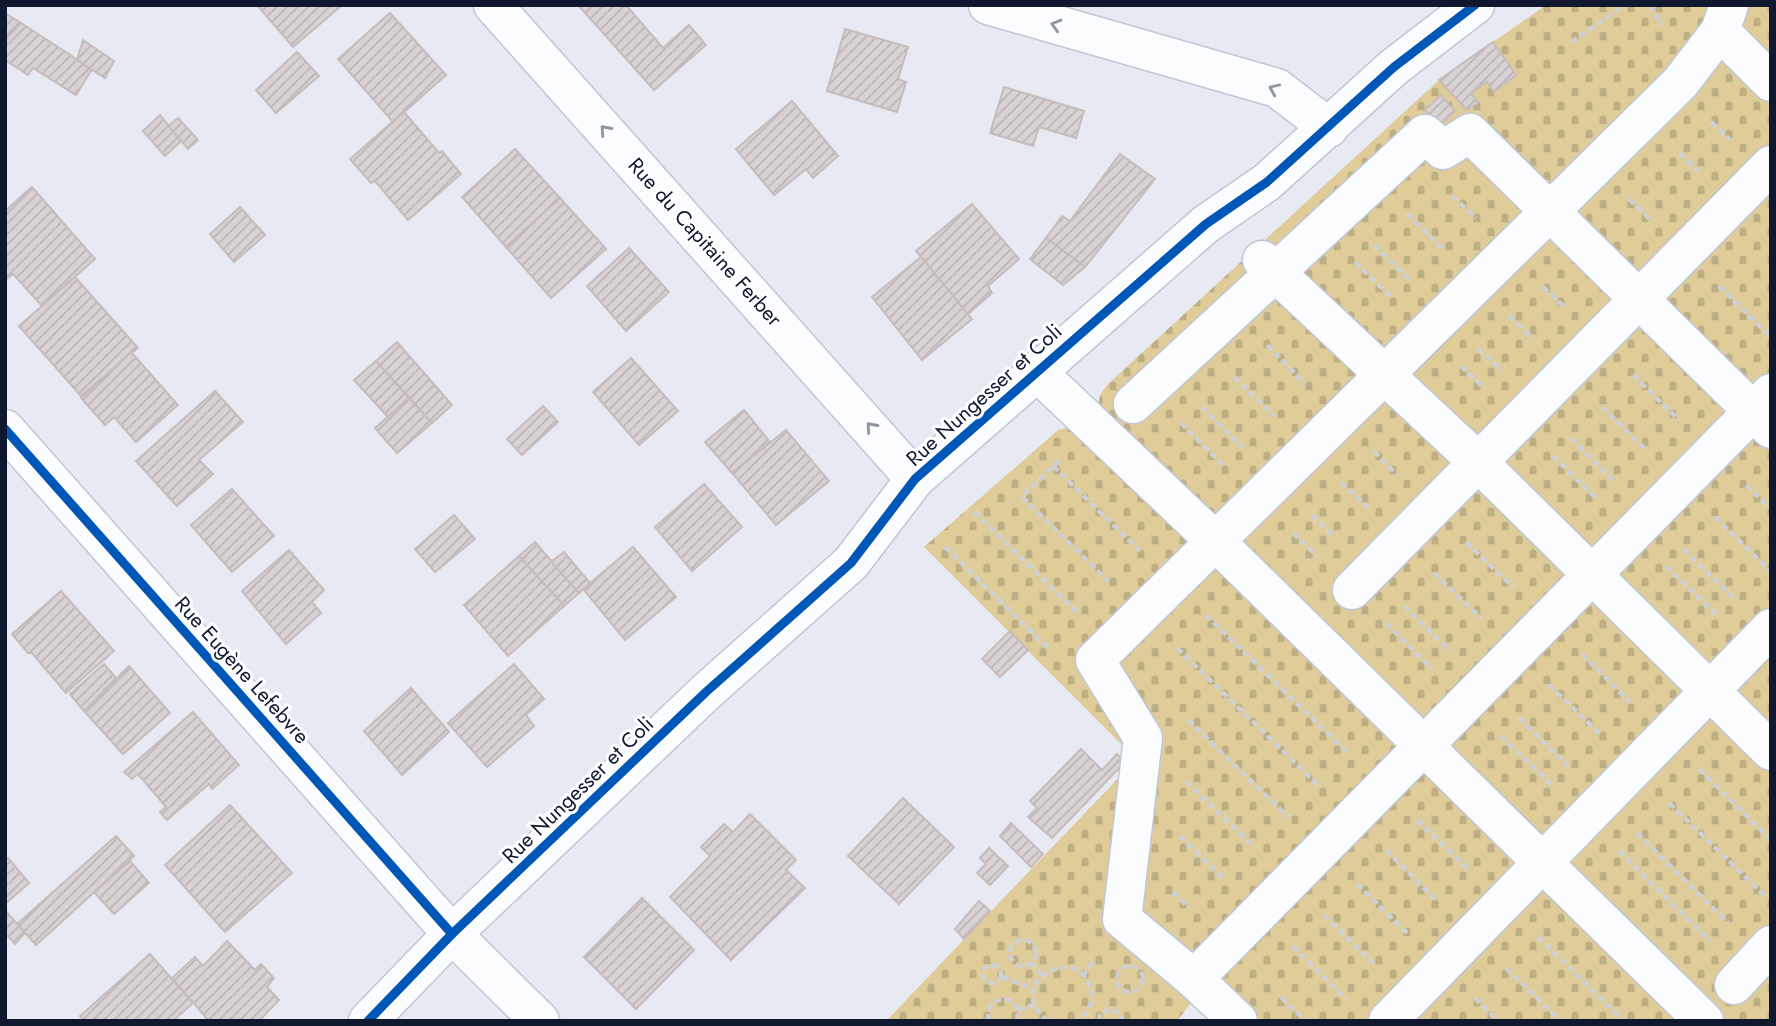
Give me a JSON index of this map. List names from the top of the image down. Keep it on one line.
{"streets":{"street":["Rue du Capitaine Ferber","Rue Nungesser et Coli","Rue Eugène Lefebvre"]},"crossings":[["Rue du Capitaine Ferber","Rue Nungesser et Coli"],["Rue Nungesser et Coli","Rue Eugène Lefebvre"]],"one_way":["Rue du Capitaine Ferber"]}
